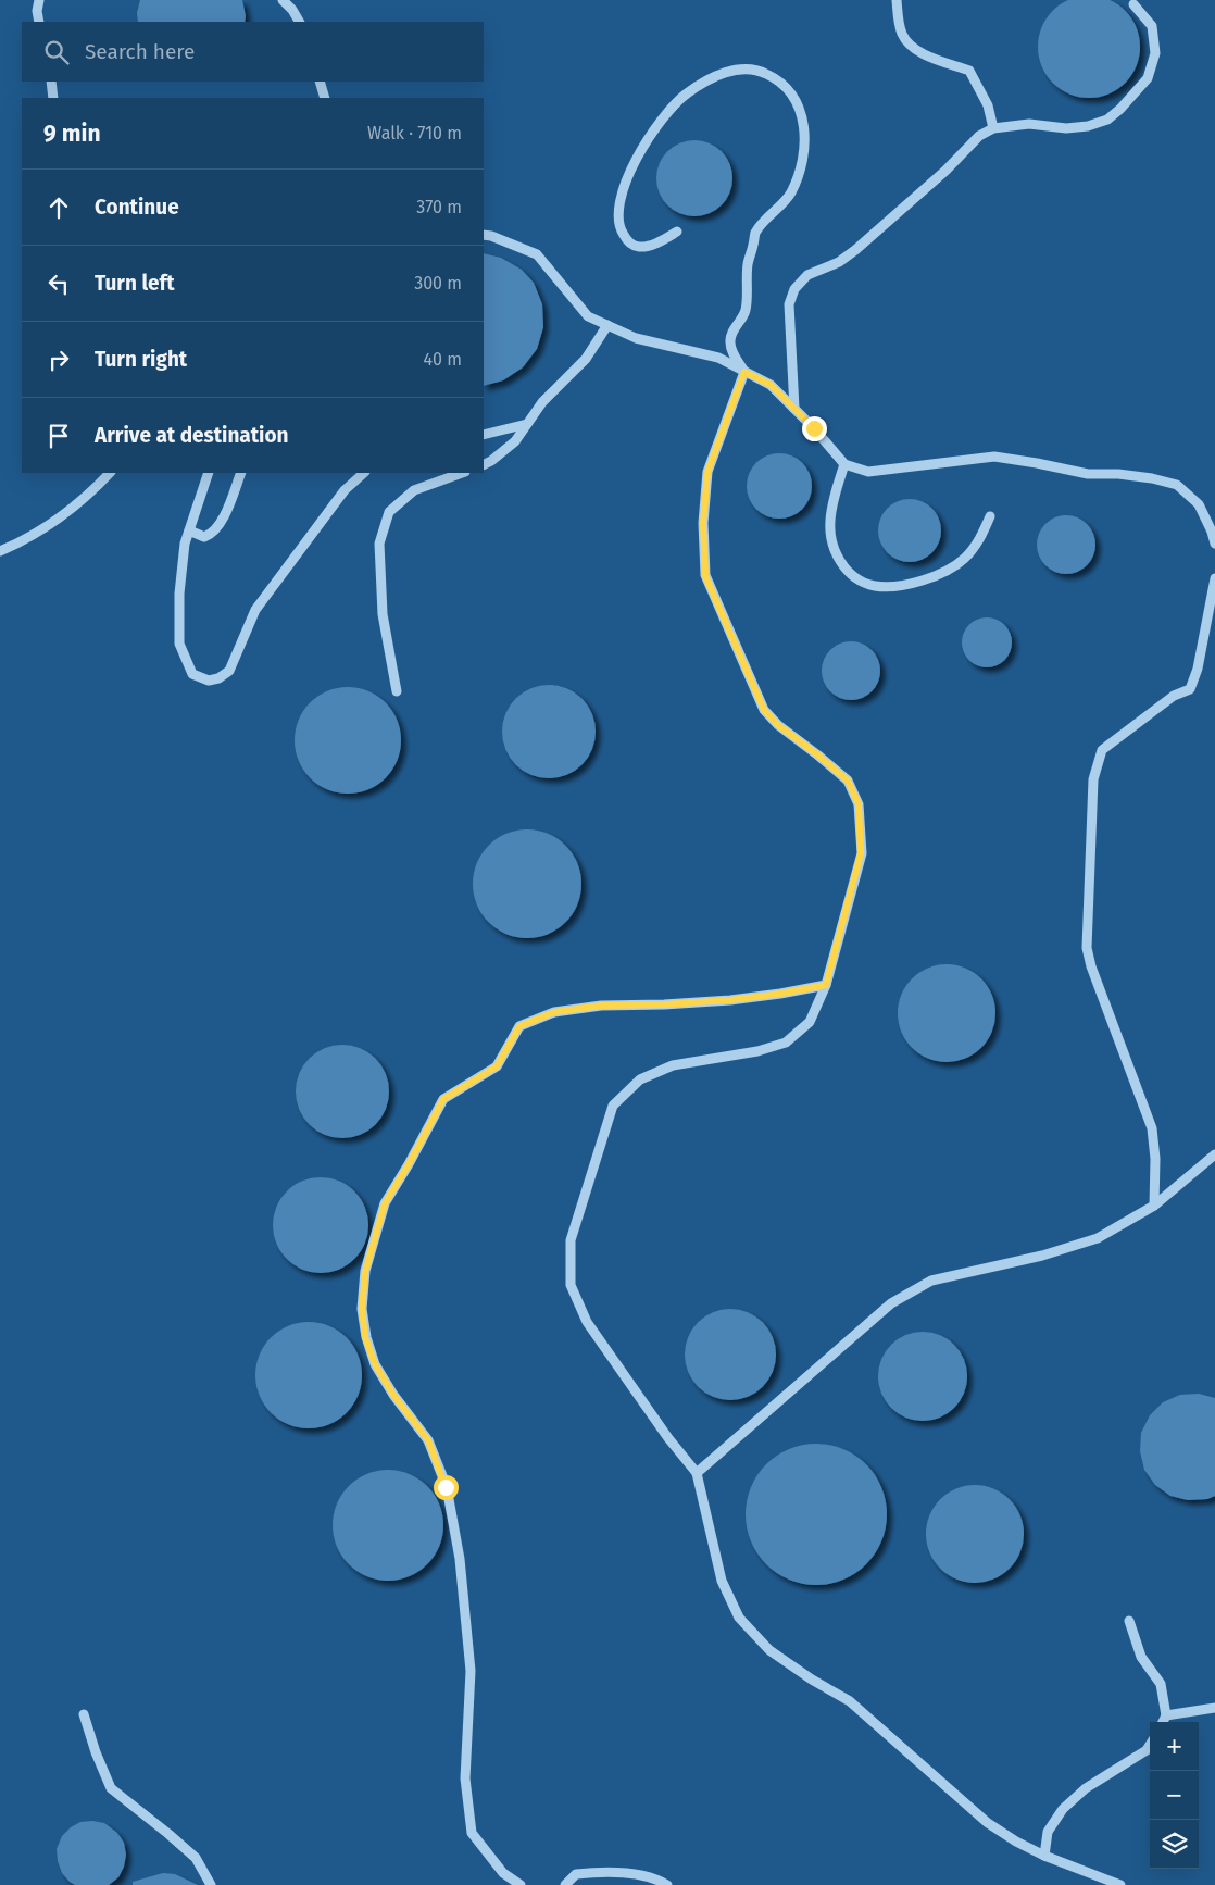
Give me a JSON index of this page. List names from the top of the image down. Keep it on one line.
{"page":{"search":"Search here","heading":["9 min","Walk · 710 m"],"list":[["Continue","370 m"],["Turn left","300 m"],["Turn right","40 m"],"Arrive at destination"],"map_buttons":["+","−"]}}
